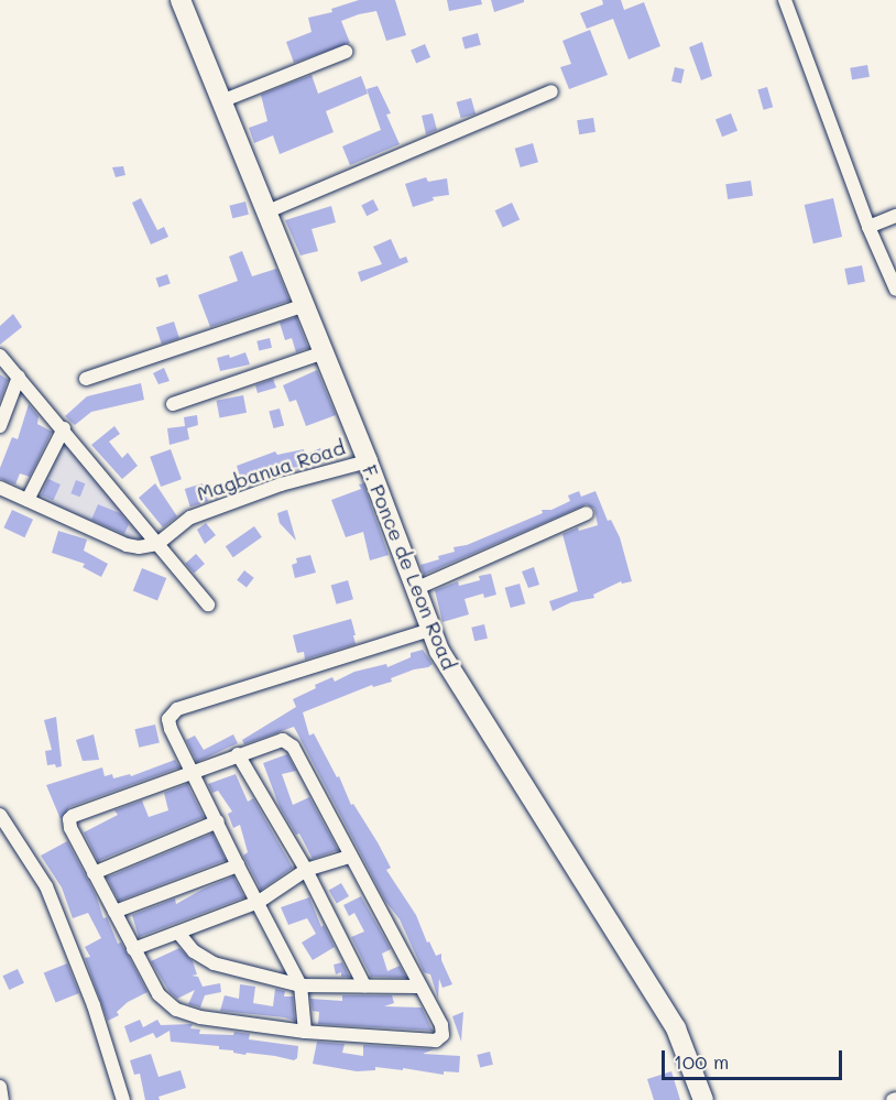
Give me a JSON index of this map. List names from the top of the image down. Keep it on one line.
{"streets":{"street":["Magbanua Road","F. Ponce de Leon Road"]},"crossings":[["Magbanua Road","F. Ponce de Leon Road"]],"scale_bar":"100 m"}
